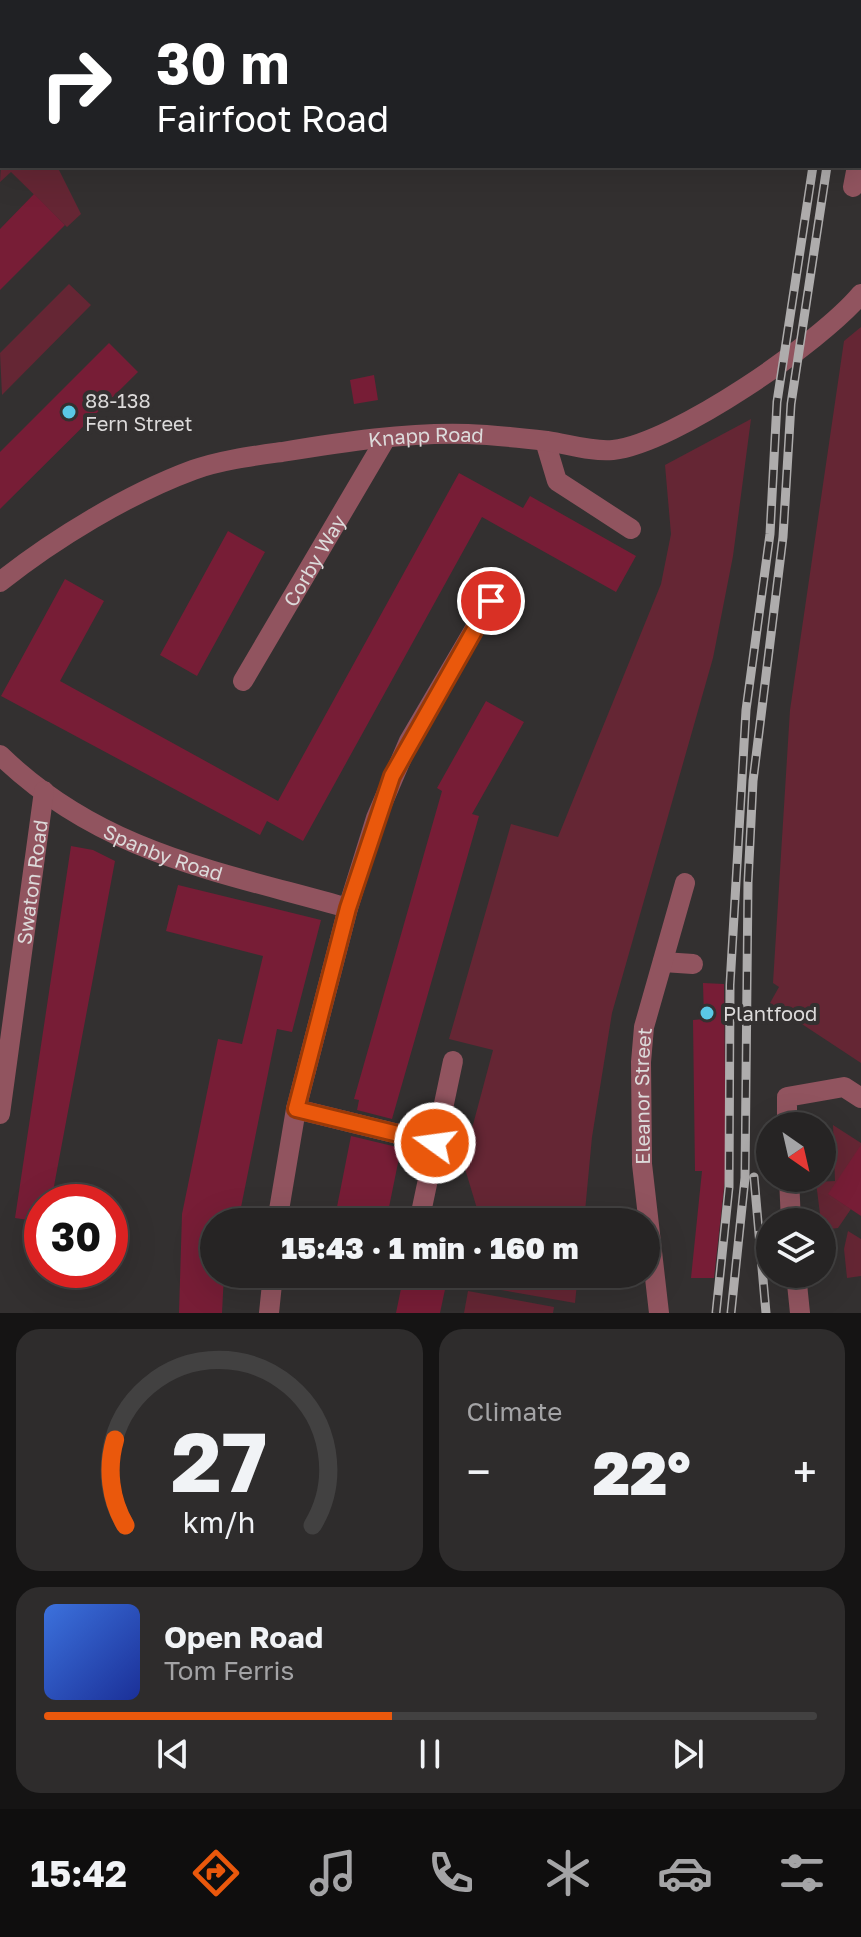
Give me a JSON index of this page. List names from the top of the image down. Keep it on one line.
{"streets":{"street":["Knapp Road","Corby Way","Spanby Road","Swaton Road","Eleanor Street"]},"crossings":[["Knapp Road","Corby Way"],["Spanby Road","Swaton Road"]],"places":["88-138 Fern Street","Plantfood"],"north":"bottom right","page":{"turn":["30 m","Fairfoot Road"],"limit":"30","trip":"15:43 · 1 min · 160 m","tile":"Climate","heat":["−","22°","+"],"song":["Open Road","Tom Ferris"],"tabs":"15:42","gauge":["27","km/h"]}}
